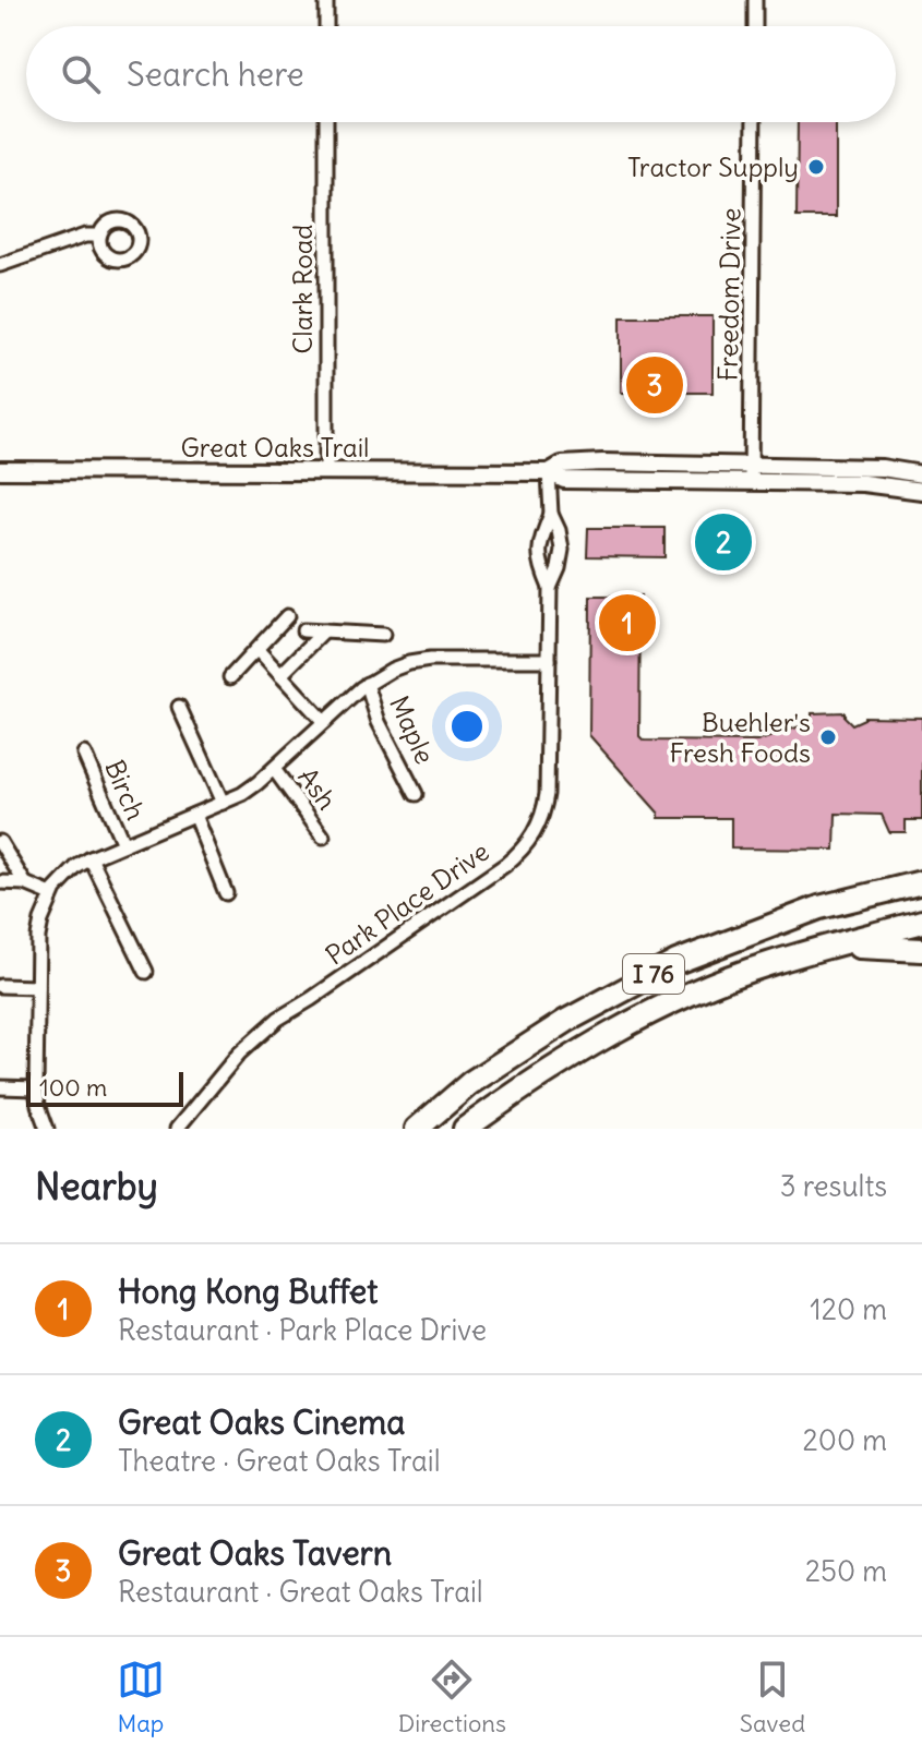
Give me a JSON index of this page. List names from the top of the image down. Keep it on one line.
{"streets":{"highway":["I 76"],"street":["Clark Road","Freedom Drive","Great Oaks Trail","Maple","Ash","Birch","Park Place Drive"]},"crossings":[["Clark Road","Great Oaks Trail"],["Freedom Drive","Great Oaks Trail"],["Great Oaks Trail","Park Place Drive"]],"places":["Tractor Supply","Buehler's Fresh Foods"],"scale_bar":"100 m","page":{"search":"Search here","pins":["3","2","1"],"scale":"100 m","heading":["Nearby","3 results"],"list":[{"mark":"1","name":"Hong Kong Buffet","note":"Restaurant · Park Place Drive","value":"120 m"},{"mark":"2","name":"Great Oaks Cinema","note":"Theatre · Great Oaks Trail","value":"200 m"},{"mark":"3","name":"Great Oaks Tavern","note":"Restaurant · Great Oaks Trail","value":"250 m"}],"nav":["Map","Directions","Saved"]}}
